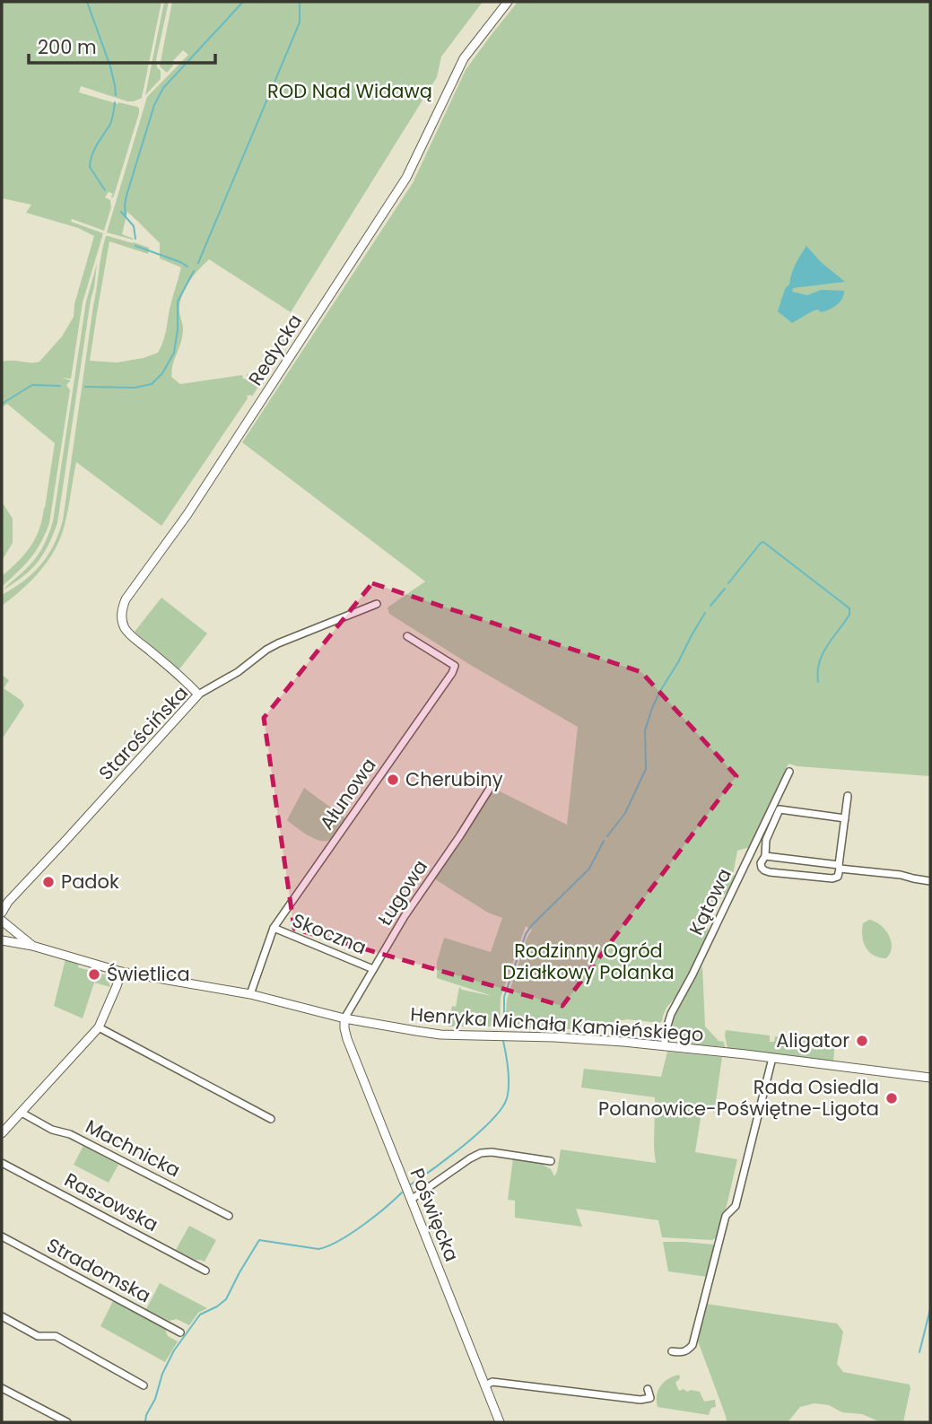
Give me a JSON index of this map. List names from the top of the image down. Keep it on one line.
{"streets":{"street":["Redycka","Starościńska","Ałunowa","Ługowa","Kątowa","Skoczna","Henryka Michała Kamieńskiego","Machnicka","Raszowska","Poświęcka","Stradomska"]},"crossings":[["Redycka","Starościńska"],["Ałunowa","Skoczna"],["Ałunowa","Henryka Michała Kamieńskiego"],["Ługowa","Skoczna"],["Ługowa","Henryka Michała Kamieńskiego"],["Ługowa","Poświęcka"],["Kątowa","Henryka Michała Kamieńskiego"],["Henryka Michała Kamieńskiego","Poświęcka"]],"parks":["ROD Nad Widawą","Rodzinny Ogród Działkowy Polanka"],"places":["Cherubiny","Padok","Świetlica","Aligator","Rada Osiedla Polanowice-Poświętne-Ligota"],"scale_bar":"200 m"}
